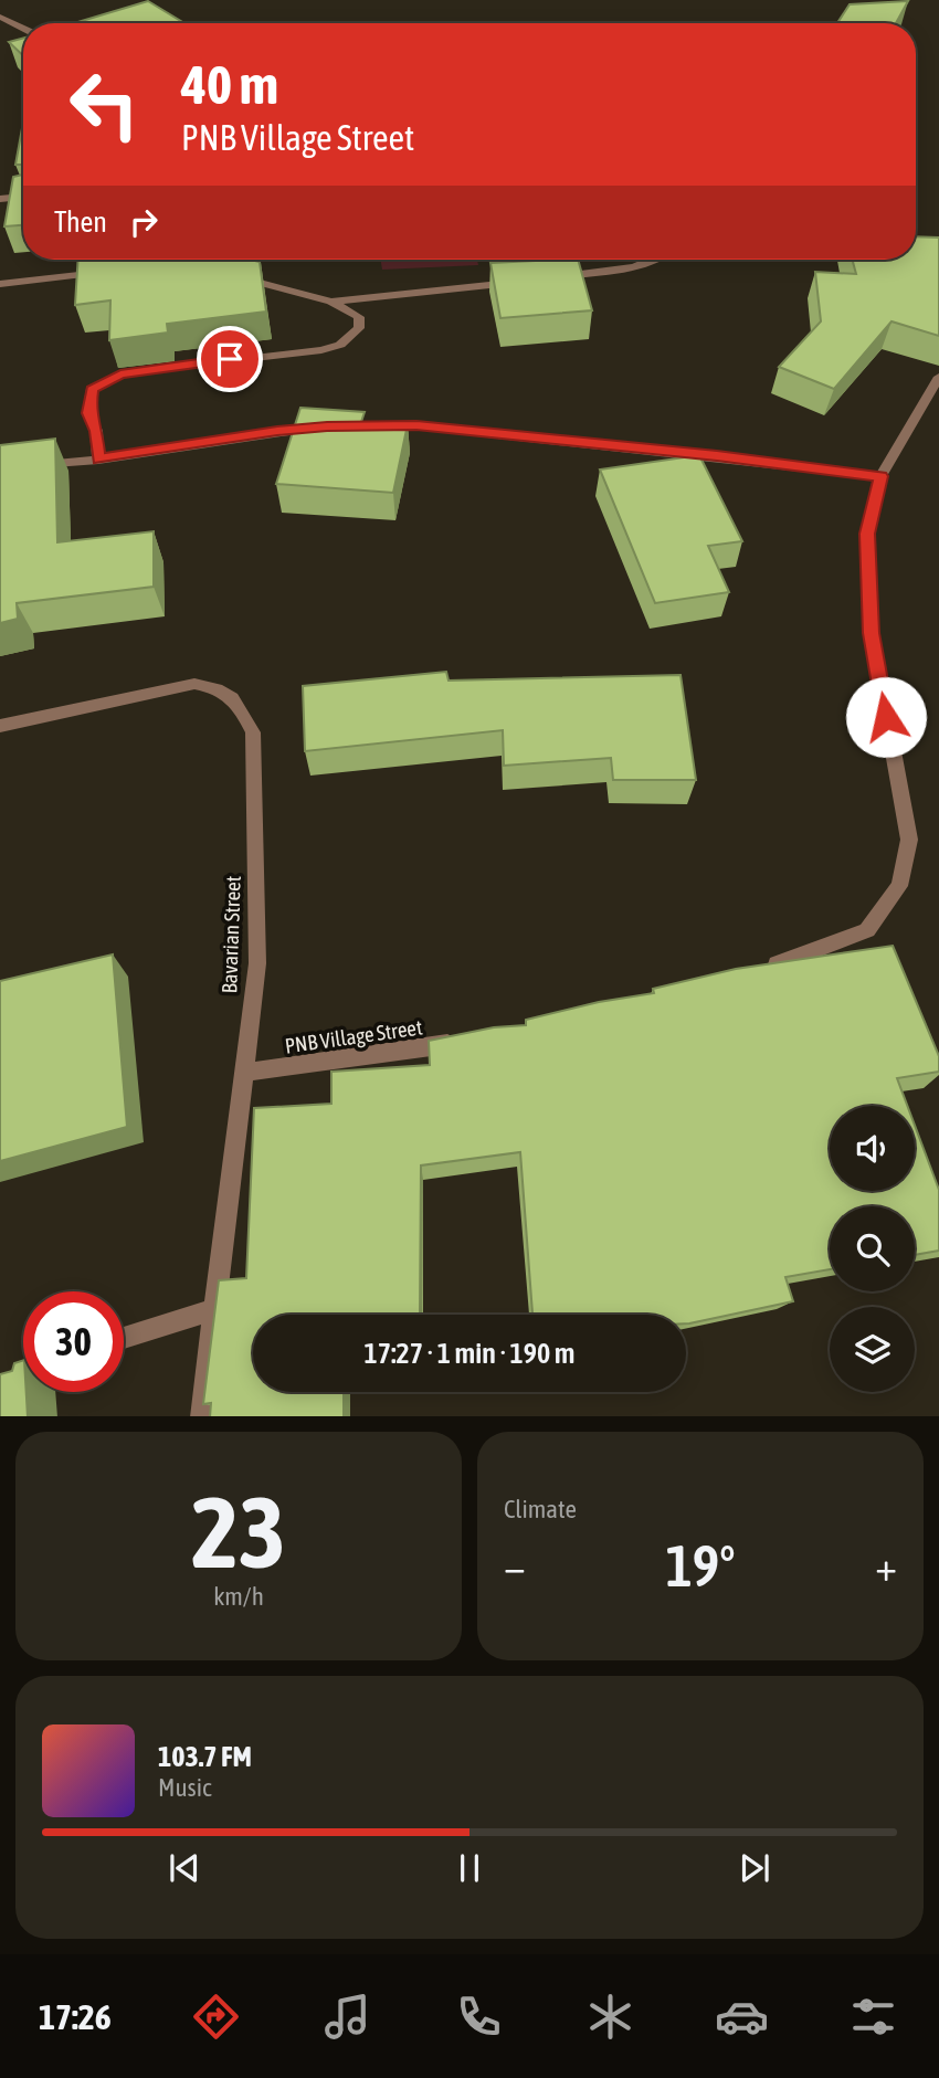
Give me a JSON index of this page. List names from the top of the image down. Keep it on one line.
{"streets":{"street":["Bavarian Street","PNB Village Street"]},"crossings":[["Bavarian Street","PNB Village Street"]],"page":{"turn":["40 m","PNB Village Street"],"then":"Then","limit":"30","trip":"17:27 · 1 min · 190 m","tile":[["23","km/h"],"Climate"],"heat":["−","19°","+"],"song":["103.7 FM","Music"],"tabs":"17:26"}}
